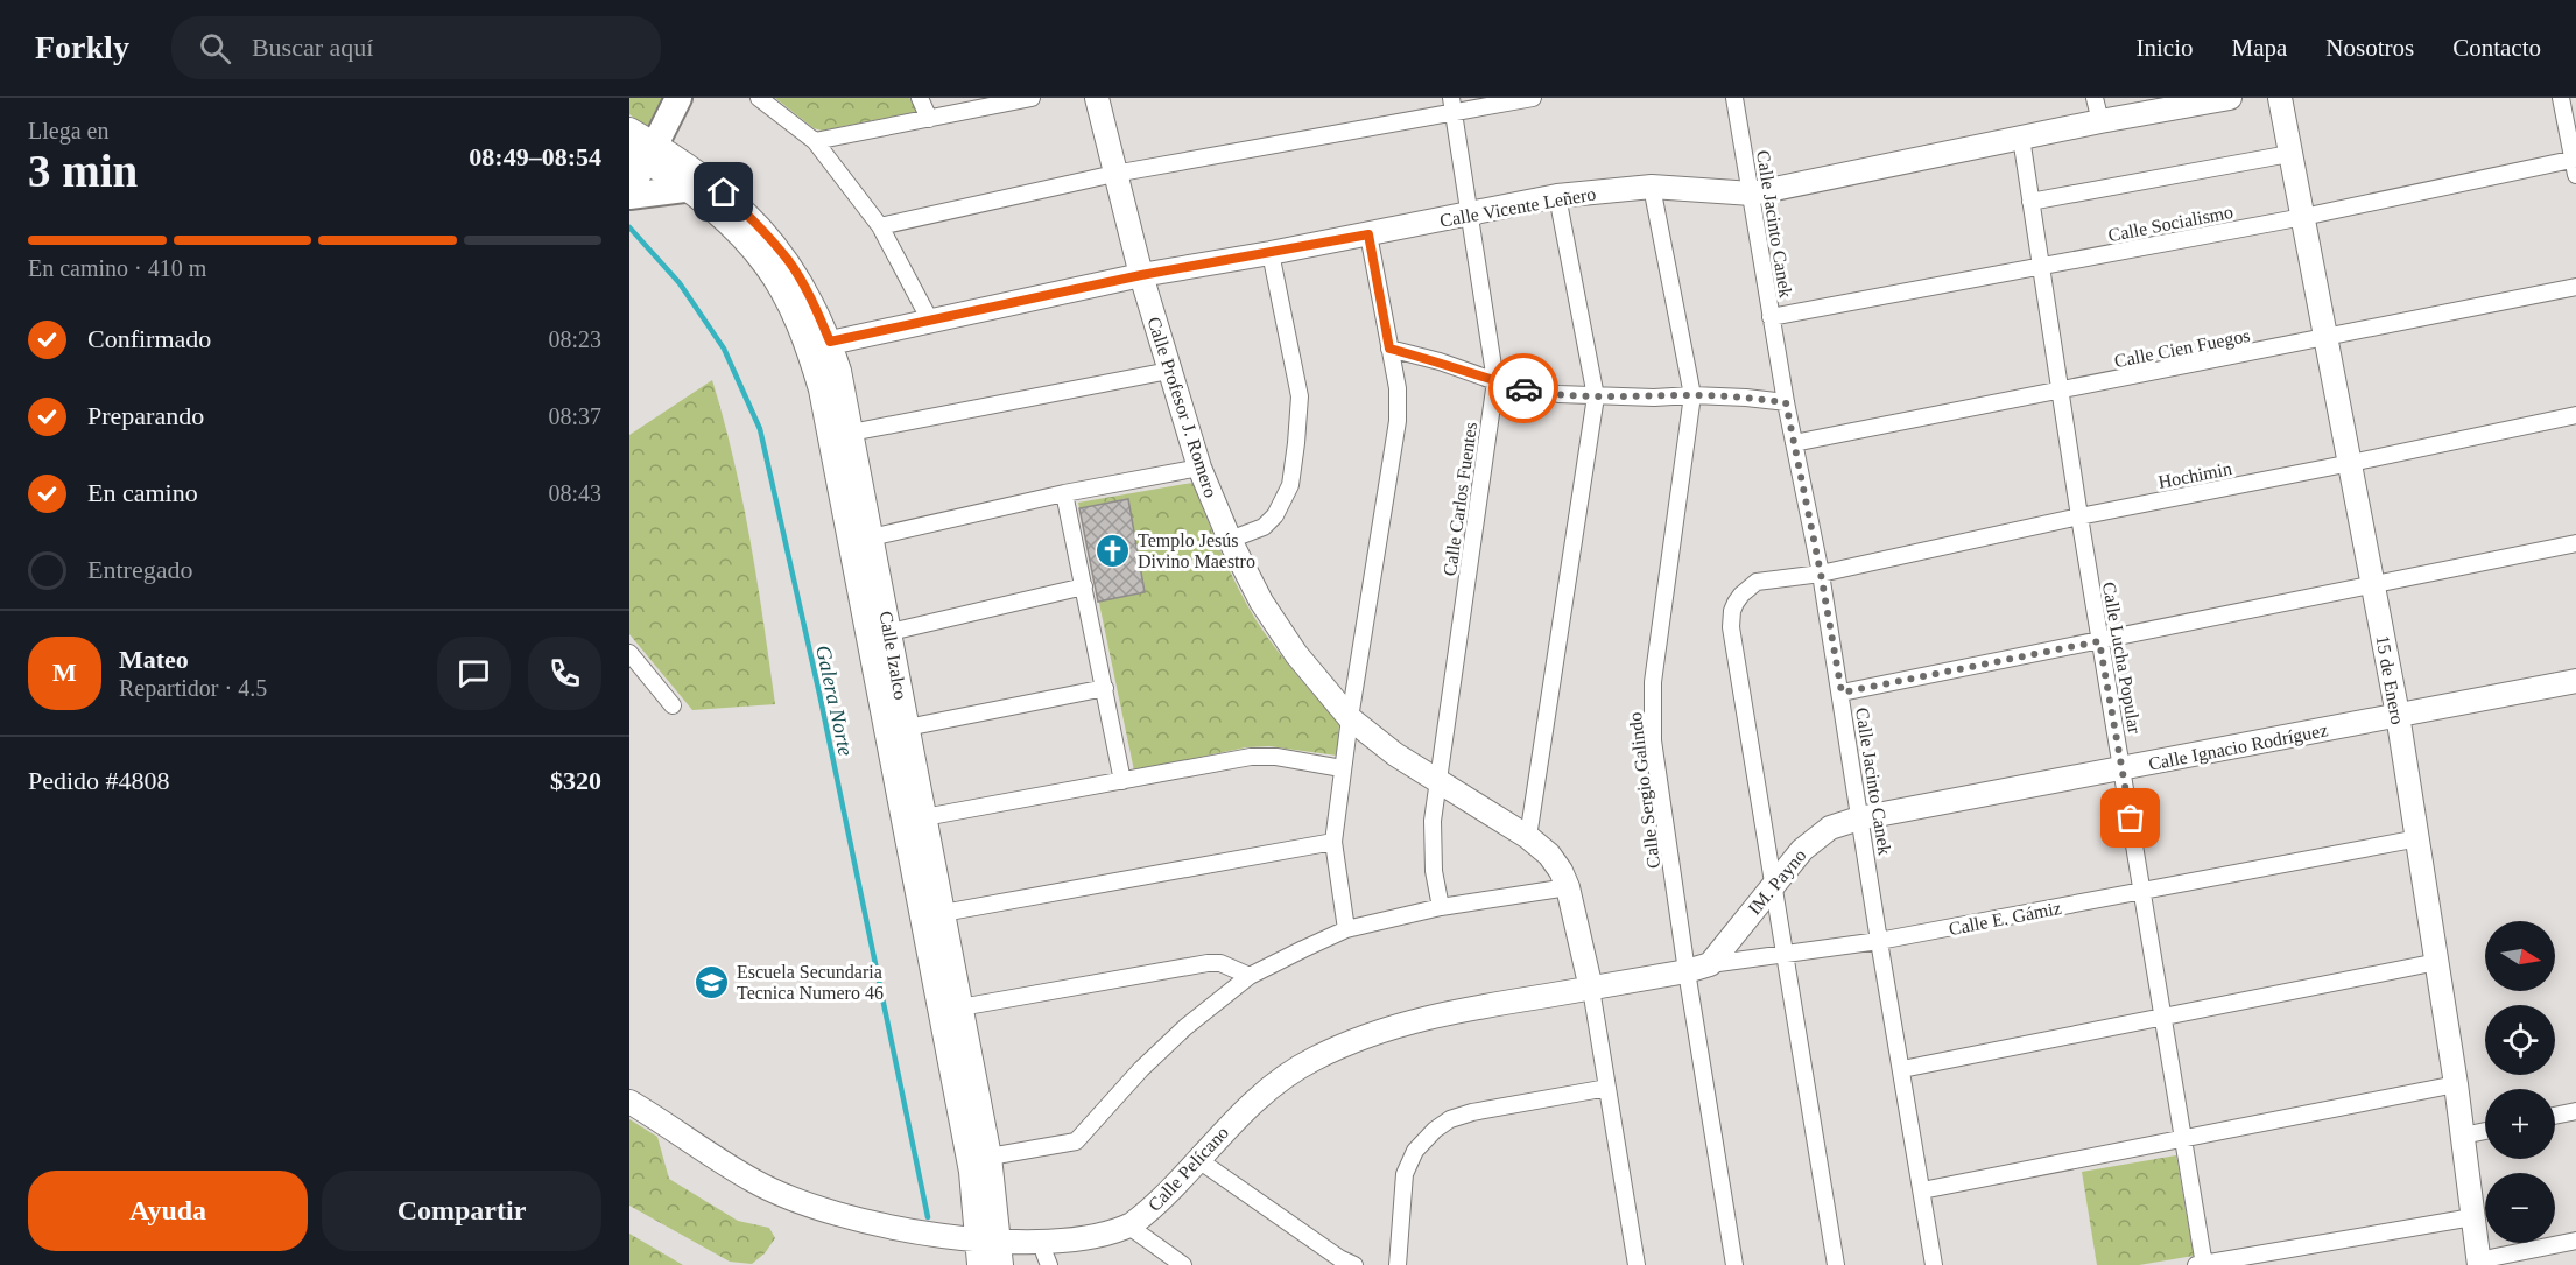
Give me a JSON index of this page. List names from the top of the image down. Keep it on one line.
{"streets":{"main road":["Calle Vicente Leñero","Calle Profesor J. Romero","Calle Izalco","15 de Enero","Calle Ignacio Rodríguez","IM. Payno","Calle E. Gámiz","Calle Pelícano"],"street":["Calle Socialismo","Calle Jacinto Canek","Calle Cien Fuegos","Hochimin","Calle Carlos Fuentes","Calle Lucha Popular","Calle Sergio Galindo"]},"crossings":[["Calle Vicente Leñero","Calle Jacinto Canek"],["Calle Vicente Leñero","Calle Profesor J. Romero"],["Calle Vicente Leñero","Calle Carlos Fuentes"],["Calle Vicente Leñero","Calle Izalco"],["Calle Vicente Leñero","Calle Lucha Popular"],["Calle Vicente Leñero","Calle Sergio Galindo"],["Calle Socialismo","Calle Jacinto Canek"],["Calle Socialismo","Calle Lucha Popular"],["Calle Socialismo","15 de Enero"],["Calle Jacinto Canek","Calle Cien Fuegos"],["Calle Jacinto Canek","Hochimin"],["Calle Jacinto Canek","Calle Ignacio Rodríguez"],["Calle Jacinto Canek","IM. Payno"],["Calle Jacinto Canek","Calle E. Gámiz"],["Calle Cien Fuegos","Calle Lucha Popular"],["Calle Cien Fuegos","15 de Enero"],["Calle Profesor J. Romero","Calle Carlos Fuentes"],["Calle Profesor J. Romero","Calle E. Gámiz"],["Calle Profesor J. Romero","Calle Pelícano"],["Hochimin","Calle Lucha Popular"],["Hochimin","15 de Enero"],["Hochimin","IM. Payno"],["Calle Izalco","Calle Pelícano"],["Calle Lucha Popular","Calle Ignacio Rodríguez"],["Calle Lucha Popular","Calle E. Gámiz"],["15 de Enero","Calle Ignacio Rodríguez"],["15 de Enero","Calle E. Gámiz"],["Calle Ignacio Rodríguez","IM. Payno"],["Calle Sergio Galindo","Calle E. Gámiz"],["IM. Payno","Calle E. Gámiz"],["Calle E. Gámiz","Calle Pelícano"]],"water":["Galera Norte"],"places":{"church":["Templo Jesús Divino Maestro"],"school or university":["Escuela Secundaria Tecnica Numero 46"]},"north":"right","page":{"header":"Forkly","search":"Buscar aquí","nav":["Inicio","Mapa","Nosotros","Contacto"],"heading":["3 min","Llega en","08:49–08:54"],"panel":["Mateo","Repartidor · 4.5","Pedido #4808","$320"],"bar":"En camino · 410 m","list":[["Confirmado","08:23"],["Preparando","08:37"],["En camino","08:43"],"Entregado"],"round":"M","map_buttons":["+","−"],"buttons":["Ayuda","Compartir"]}}
